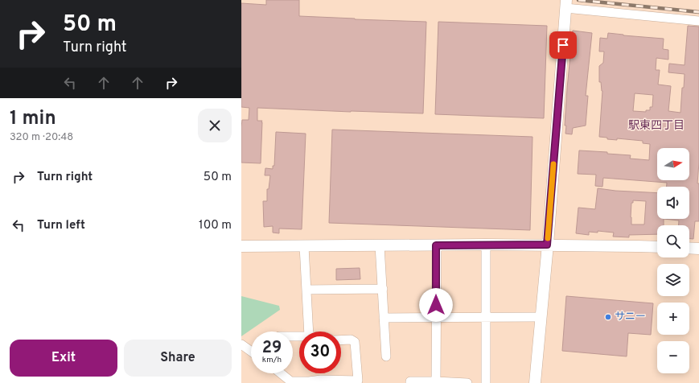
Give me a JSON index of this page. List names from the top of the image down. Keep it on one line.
{"districts":["駅東四丁目"],"places":["サニー"],"north":"right","page":{"turn":["50 m","Turn right"],"heading":["1 min","320 m · 20:48"],"map_buttons":["+","−"],"list":[{"name":"Turn right","value":"50 m"},{"name":"Turn left","value":"100 m"}],"speed":"29 km/h","limit":"30","buttons":["Exit","Share"]}}
